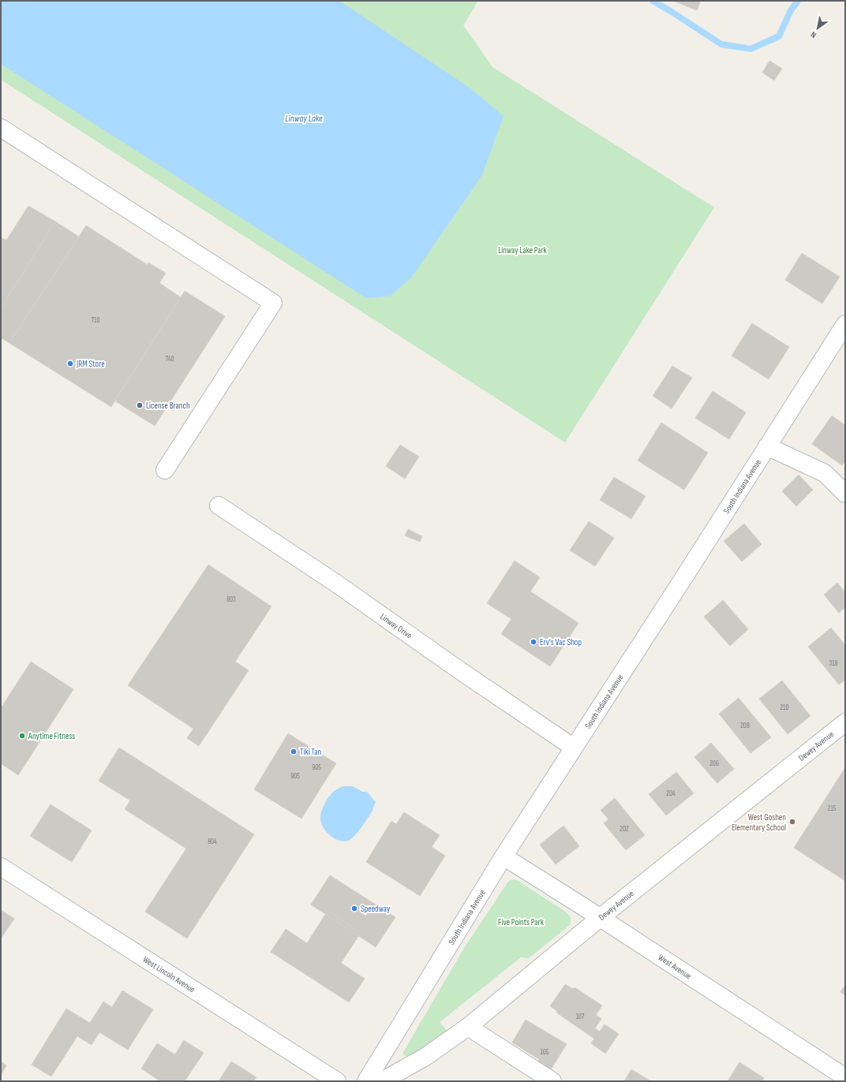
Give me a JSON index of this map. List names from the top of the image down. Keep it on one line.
{"streets":{"street":["South Indiana Avenue","Linway Drive","Dewey Avenue","West Avenue","West Lincoln Avenue"]},"crossings":[["South Indiana Avenue","Linway Drive"],["South Indiana Avenue","West Avenue"],["Dewey Avenue","West Avenue"]],"water":["Linway Lake"],"parks":["Linway Lake Park","Five Points Park"],"places":["JRM Store","License Branch","Erv's Vac Shop","Anytime Fitness","Tiki Tan","West Goshen Elementary School","Speedway"],"house_numbers":["710","740","803","318","210","208","206","905","905","204","215","202","804","107","105"],"north":"bottom left"}
